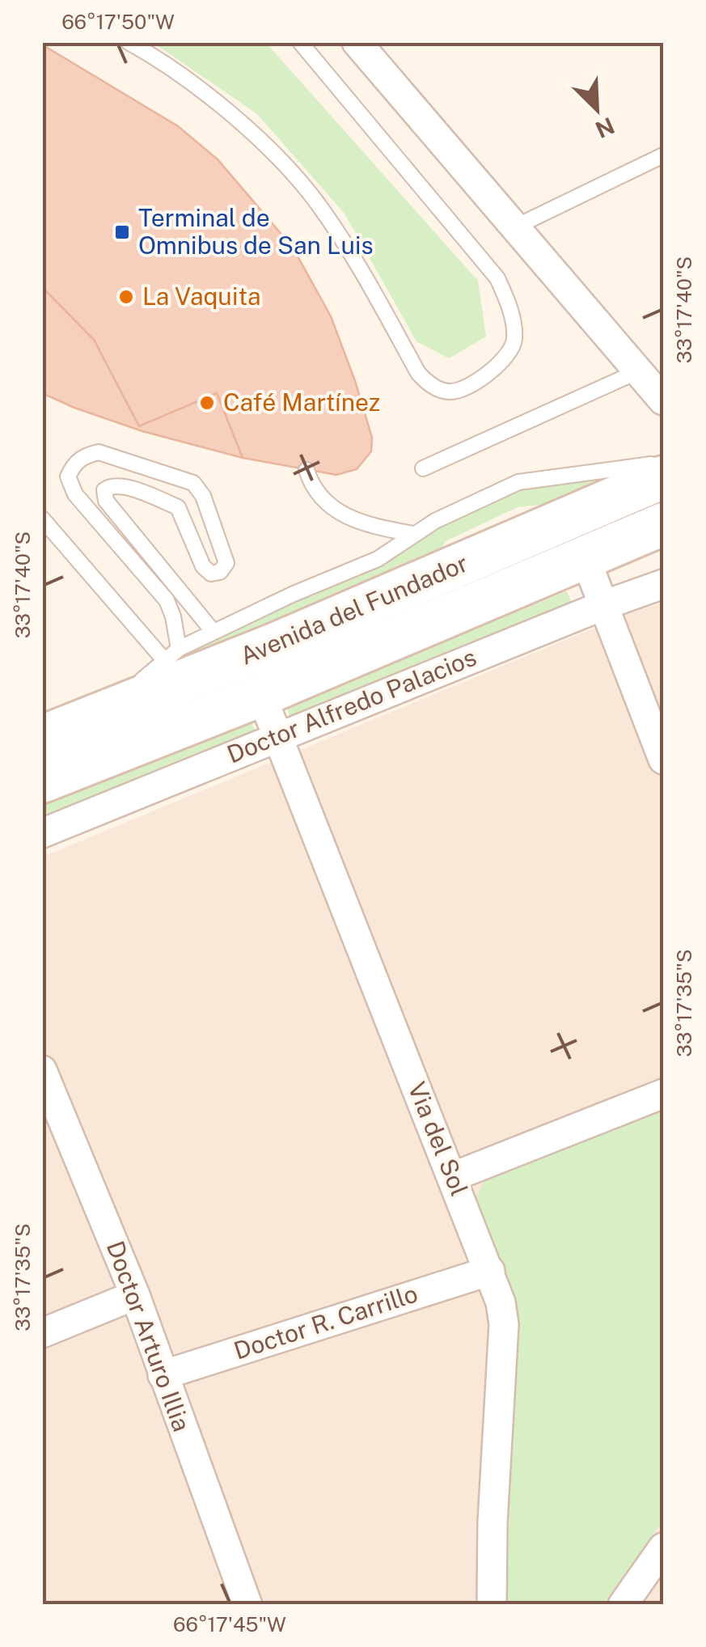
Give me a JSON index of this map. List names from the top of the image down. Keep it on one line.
{"streets":{"main road":["Avenida del Fundador"],"street":["Doctor Alfredo Palacios","Via del Sol","Doctor R. Carrillo","Doctor Arturo Illia"]},"crossings":[["Avenida del Fundador","Via del Sol"],["Doctor Alfredo Palacios","Via del Sol"],["Via del Sol","Doctor R. Carrillo"],["Doctor R. Carrillo","Doctor Arturo Illia"]],"places":{"transit":["Terminal de Omnibus de San Luis"],"other":["La Vaquita","Café Martínez"]},"north":"bottom right","coordinates":["66°17'50\"W","33°17'40\"S","33°17'35\"S","66°17'45\"W"]}
